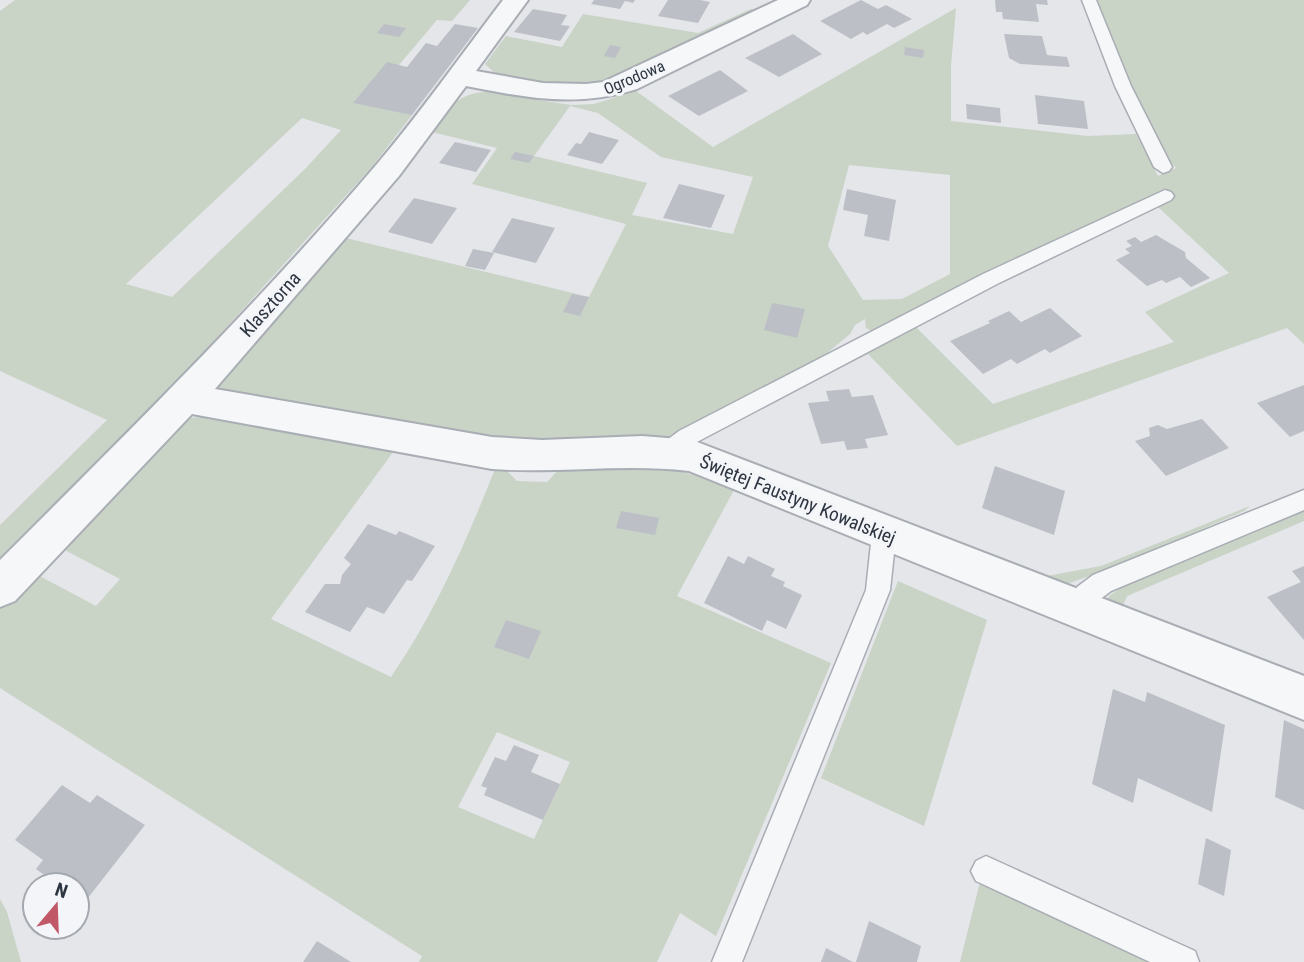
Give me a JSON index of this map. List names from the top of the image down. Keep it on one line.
{"streets":{"street":["Ogrodowa","Klasztorna","Świętej Faustyny Kowalskiej"]},"crossings":[["Ogrodowa","Klasztorna"],["Klasztorna","Świętej Faustyny Kowalskiej"]],"north":"top"}
